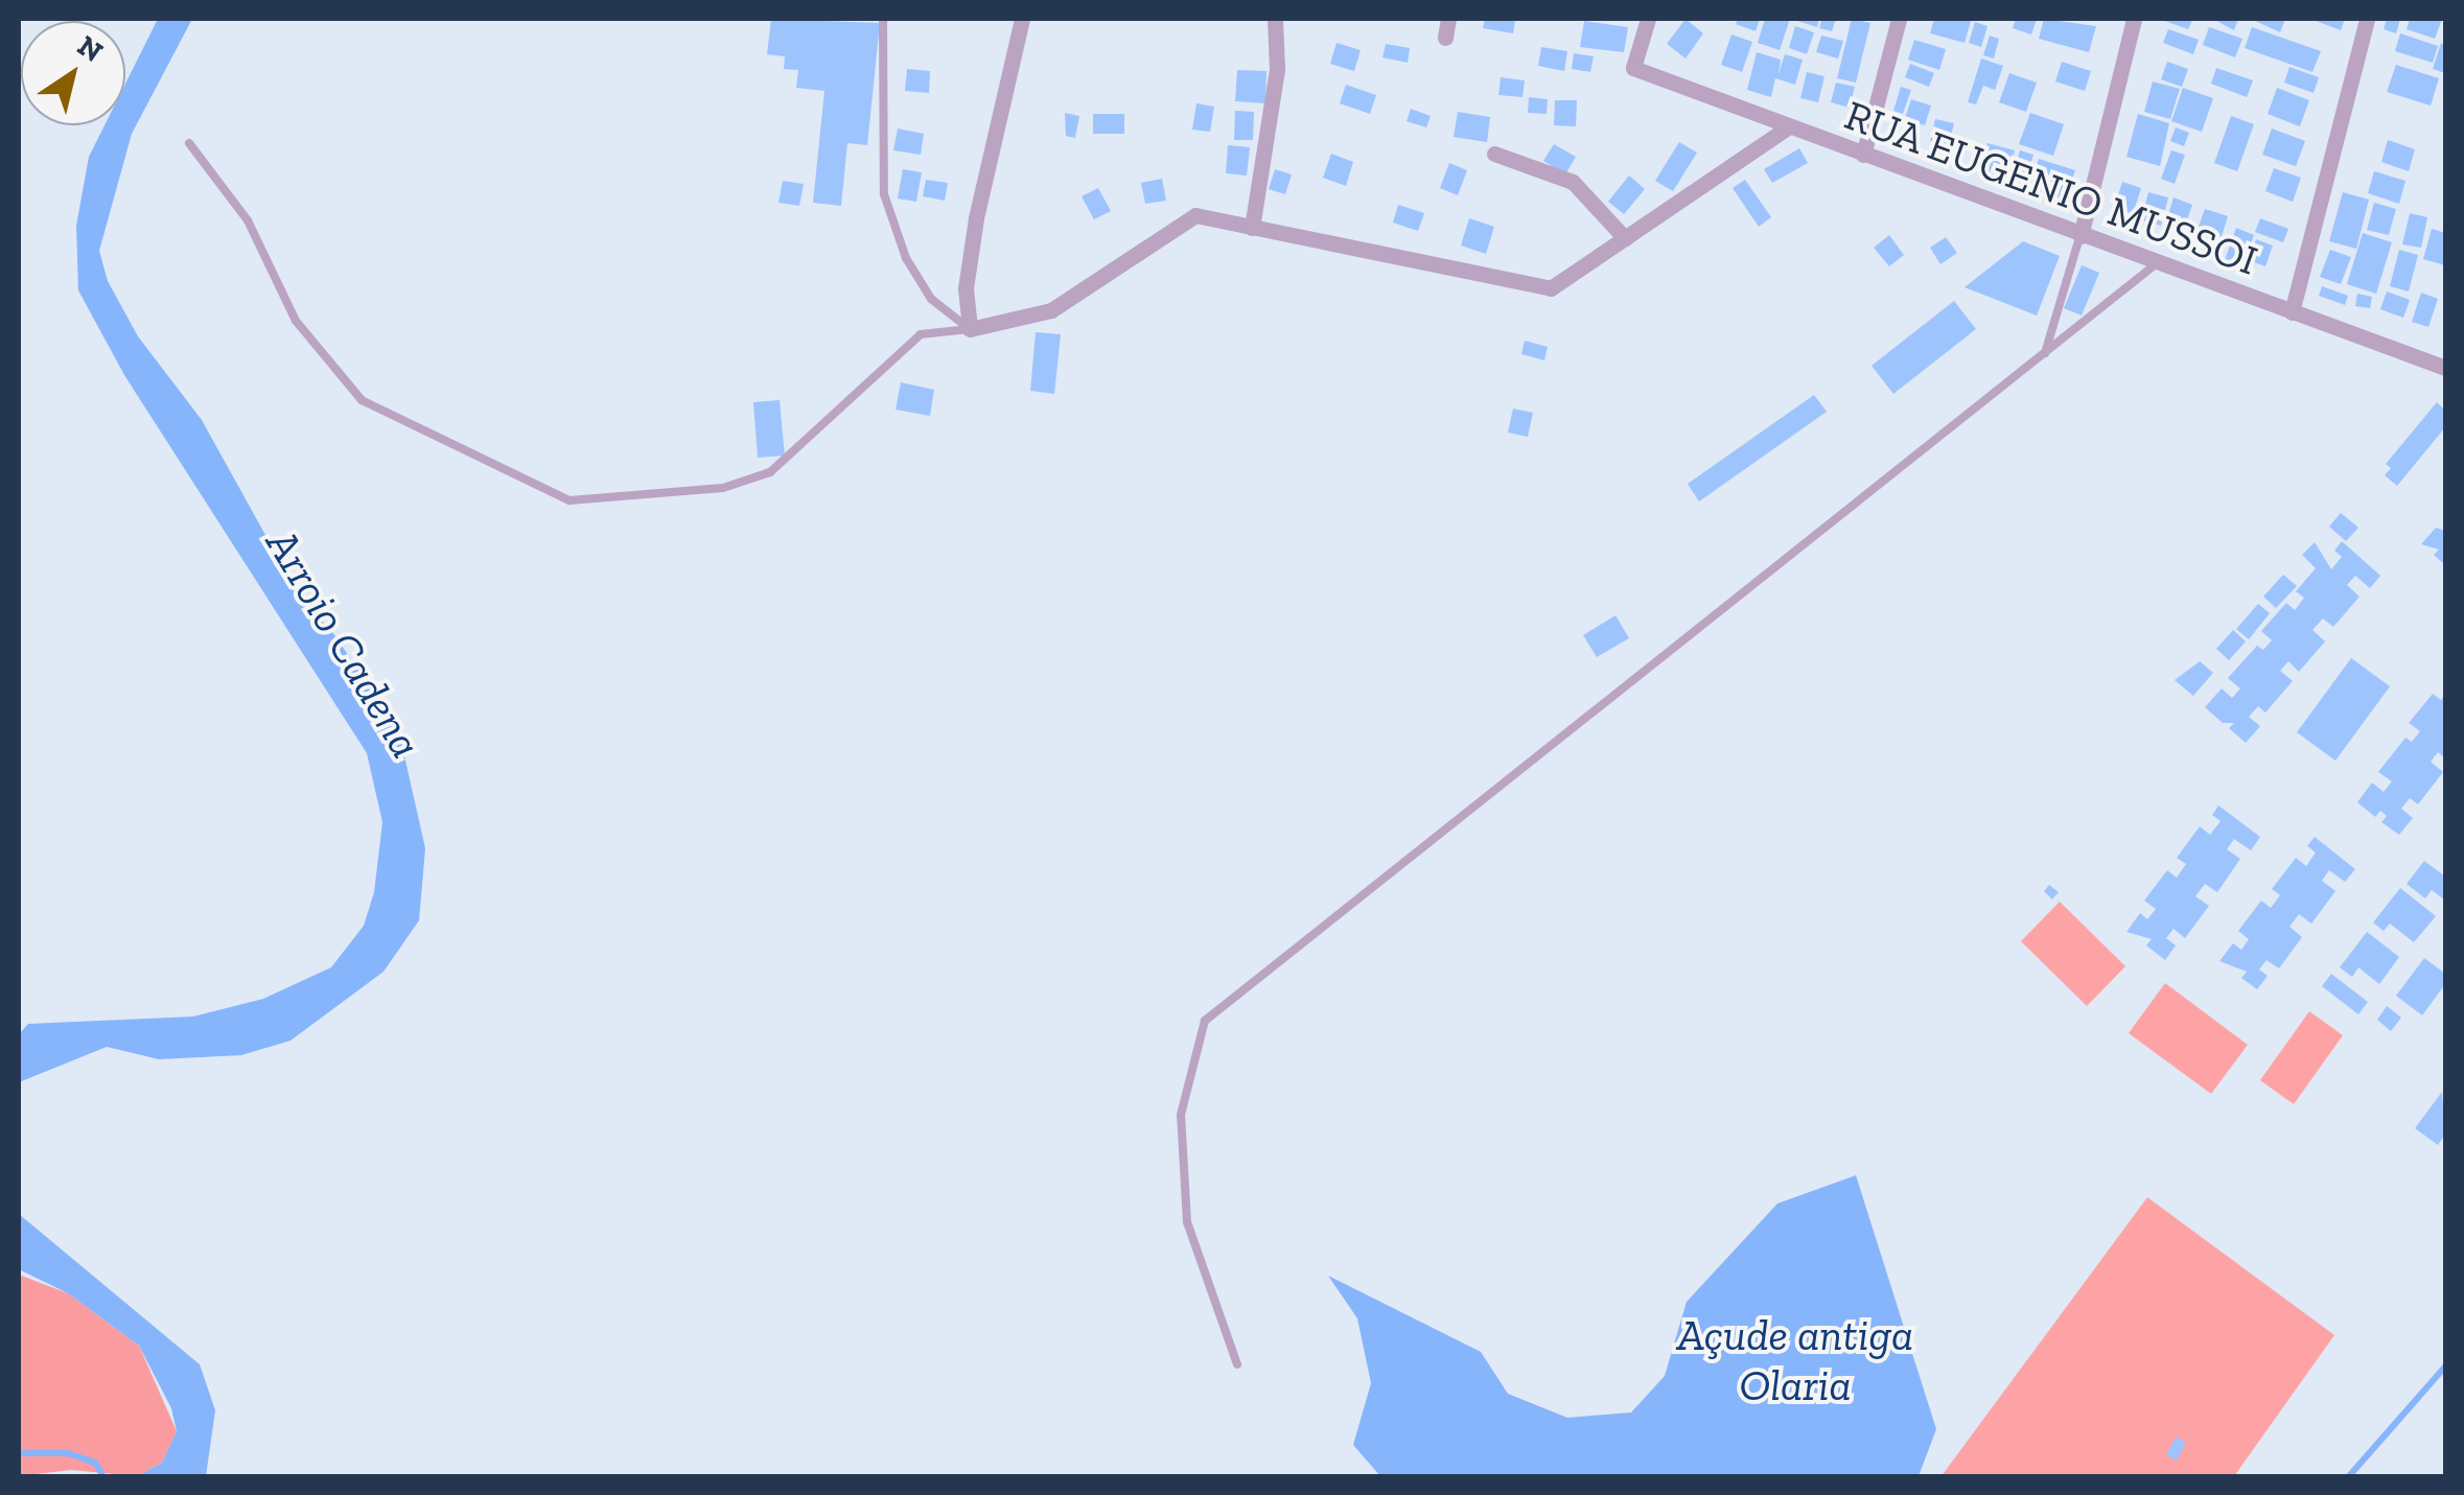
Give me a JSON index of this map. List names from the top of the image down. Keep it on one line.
{"streets":{"street":["RUA EUGENIO MUSSOI"]},"water":["Arroio Cadena","Açude antiga Olaria"],"north":"top right"}
